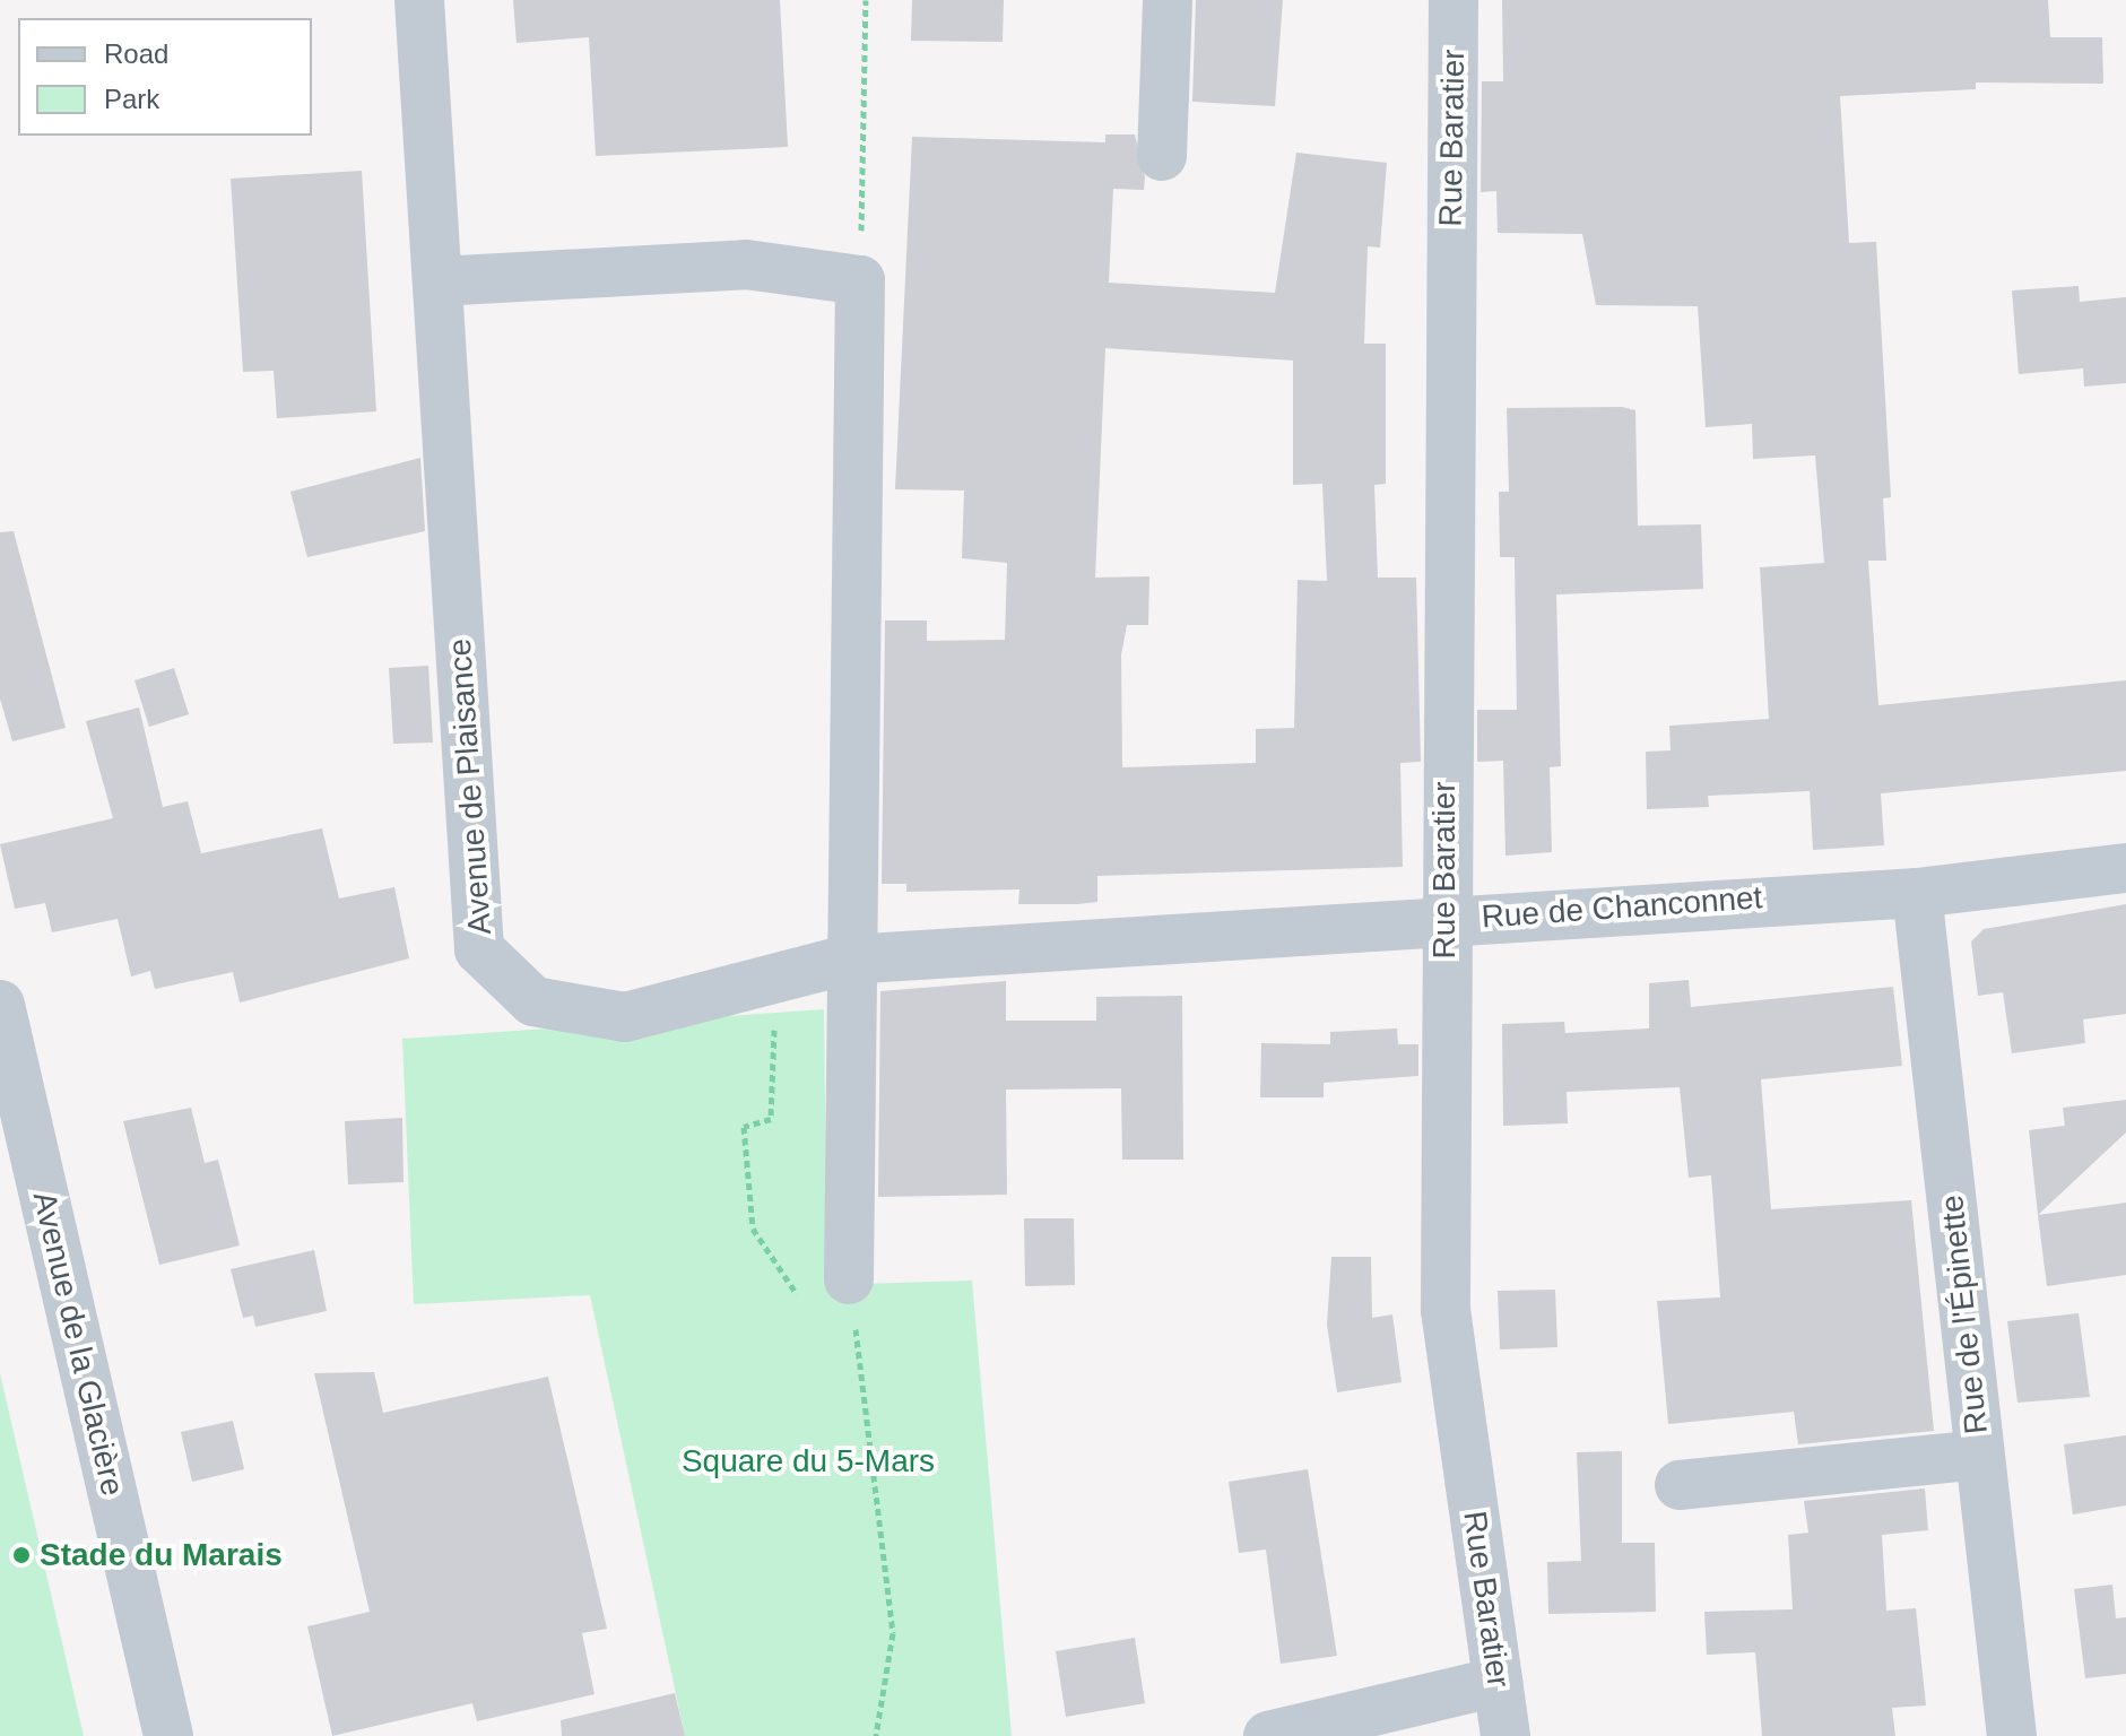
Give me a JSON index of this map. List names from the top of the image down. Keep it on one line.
{"streets":{"street":["Rue Baratier","Avenue de Plaisance","Rue de Chanconnet","Rue de l'Épinette","Avenue de la Glacière"]},"crossings":[["Rue Baratier","Rue de Chanconnet"],["Avenue de Plaisance","Rue de Chanconnet"],["Rue de Chanconnet","Rue de l'Épinette"]],"parks":["Square du 5-Mars"],"places":["Stade du Marais"],"legend":["Road","Park"]}
